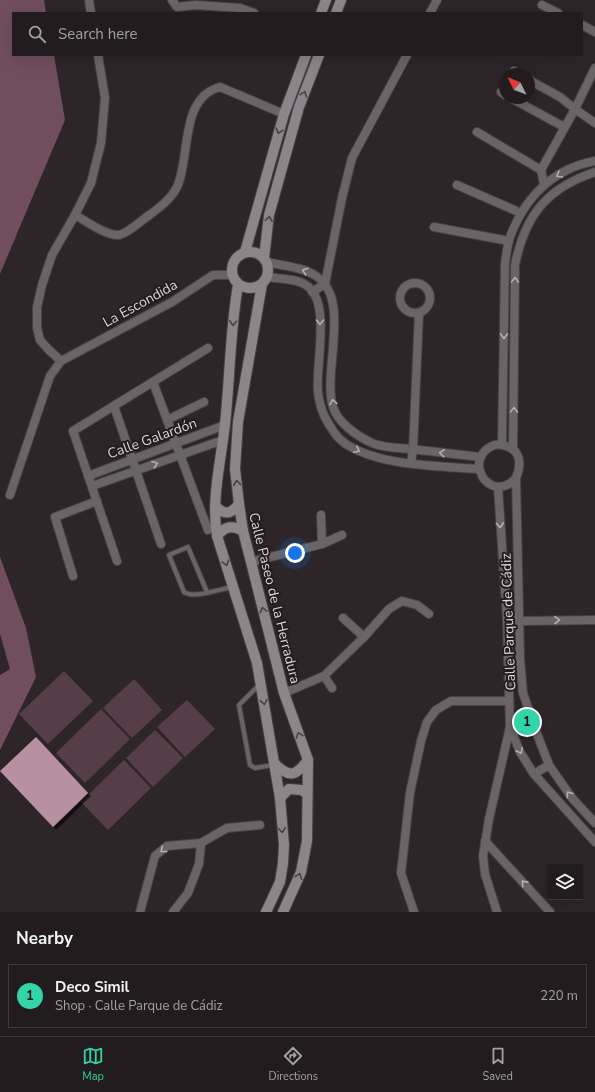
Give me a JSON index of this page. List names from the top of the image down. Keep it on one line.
{"streets":{"main road":["Calle Paseo de la Herradura"],"street":["La Escondida","Calle Galardón","Calle Parque de Cádiz"]},"crossings":[["La Escondida","Calle Paseo de la Herradura"]],"north":"top left","page":{"search":"Search here","pins":"1","heading":"Nearby","list":[{"mark":"1","name":"Deco Simil","note":"Shop · Calle Parque de Cádiz","value":"220 m"}],"nav":["Map","Directions","Saved"]}}
